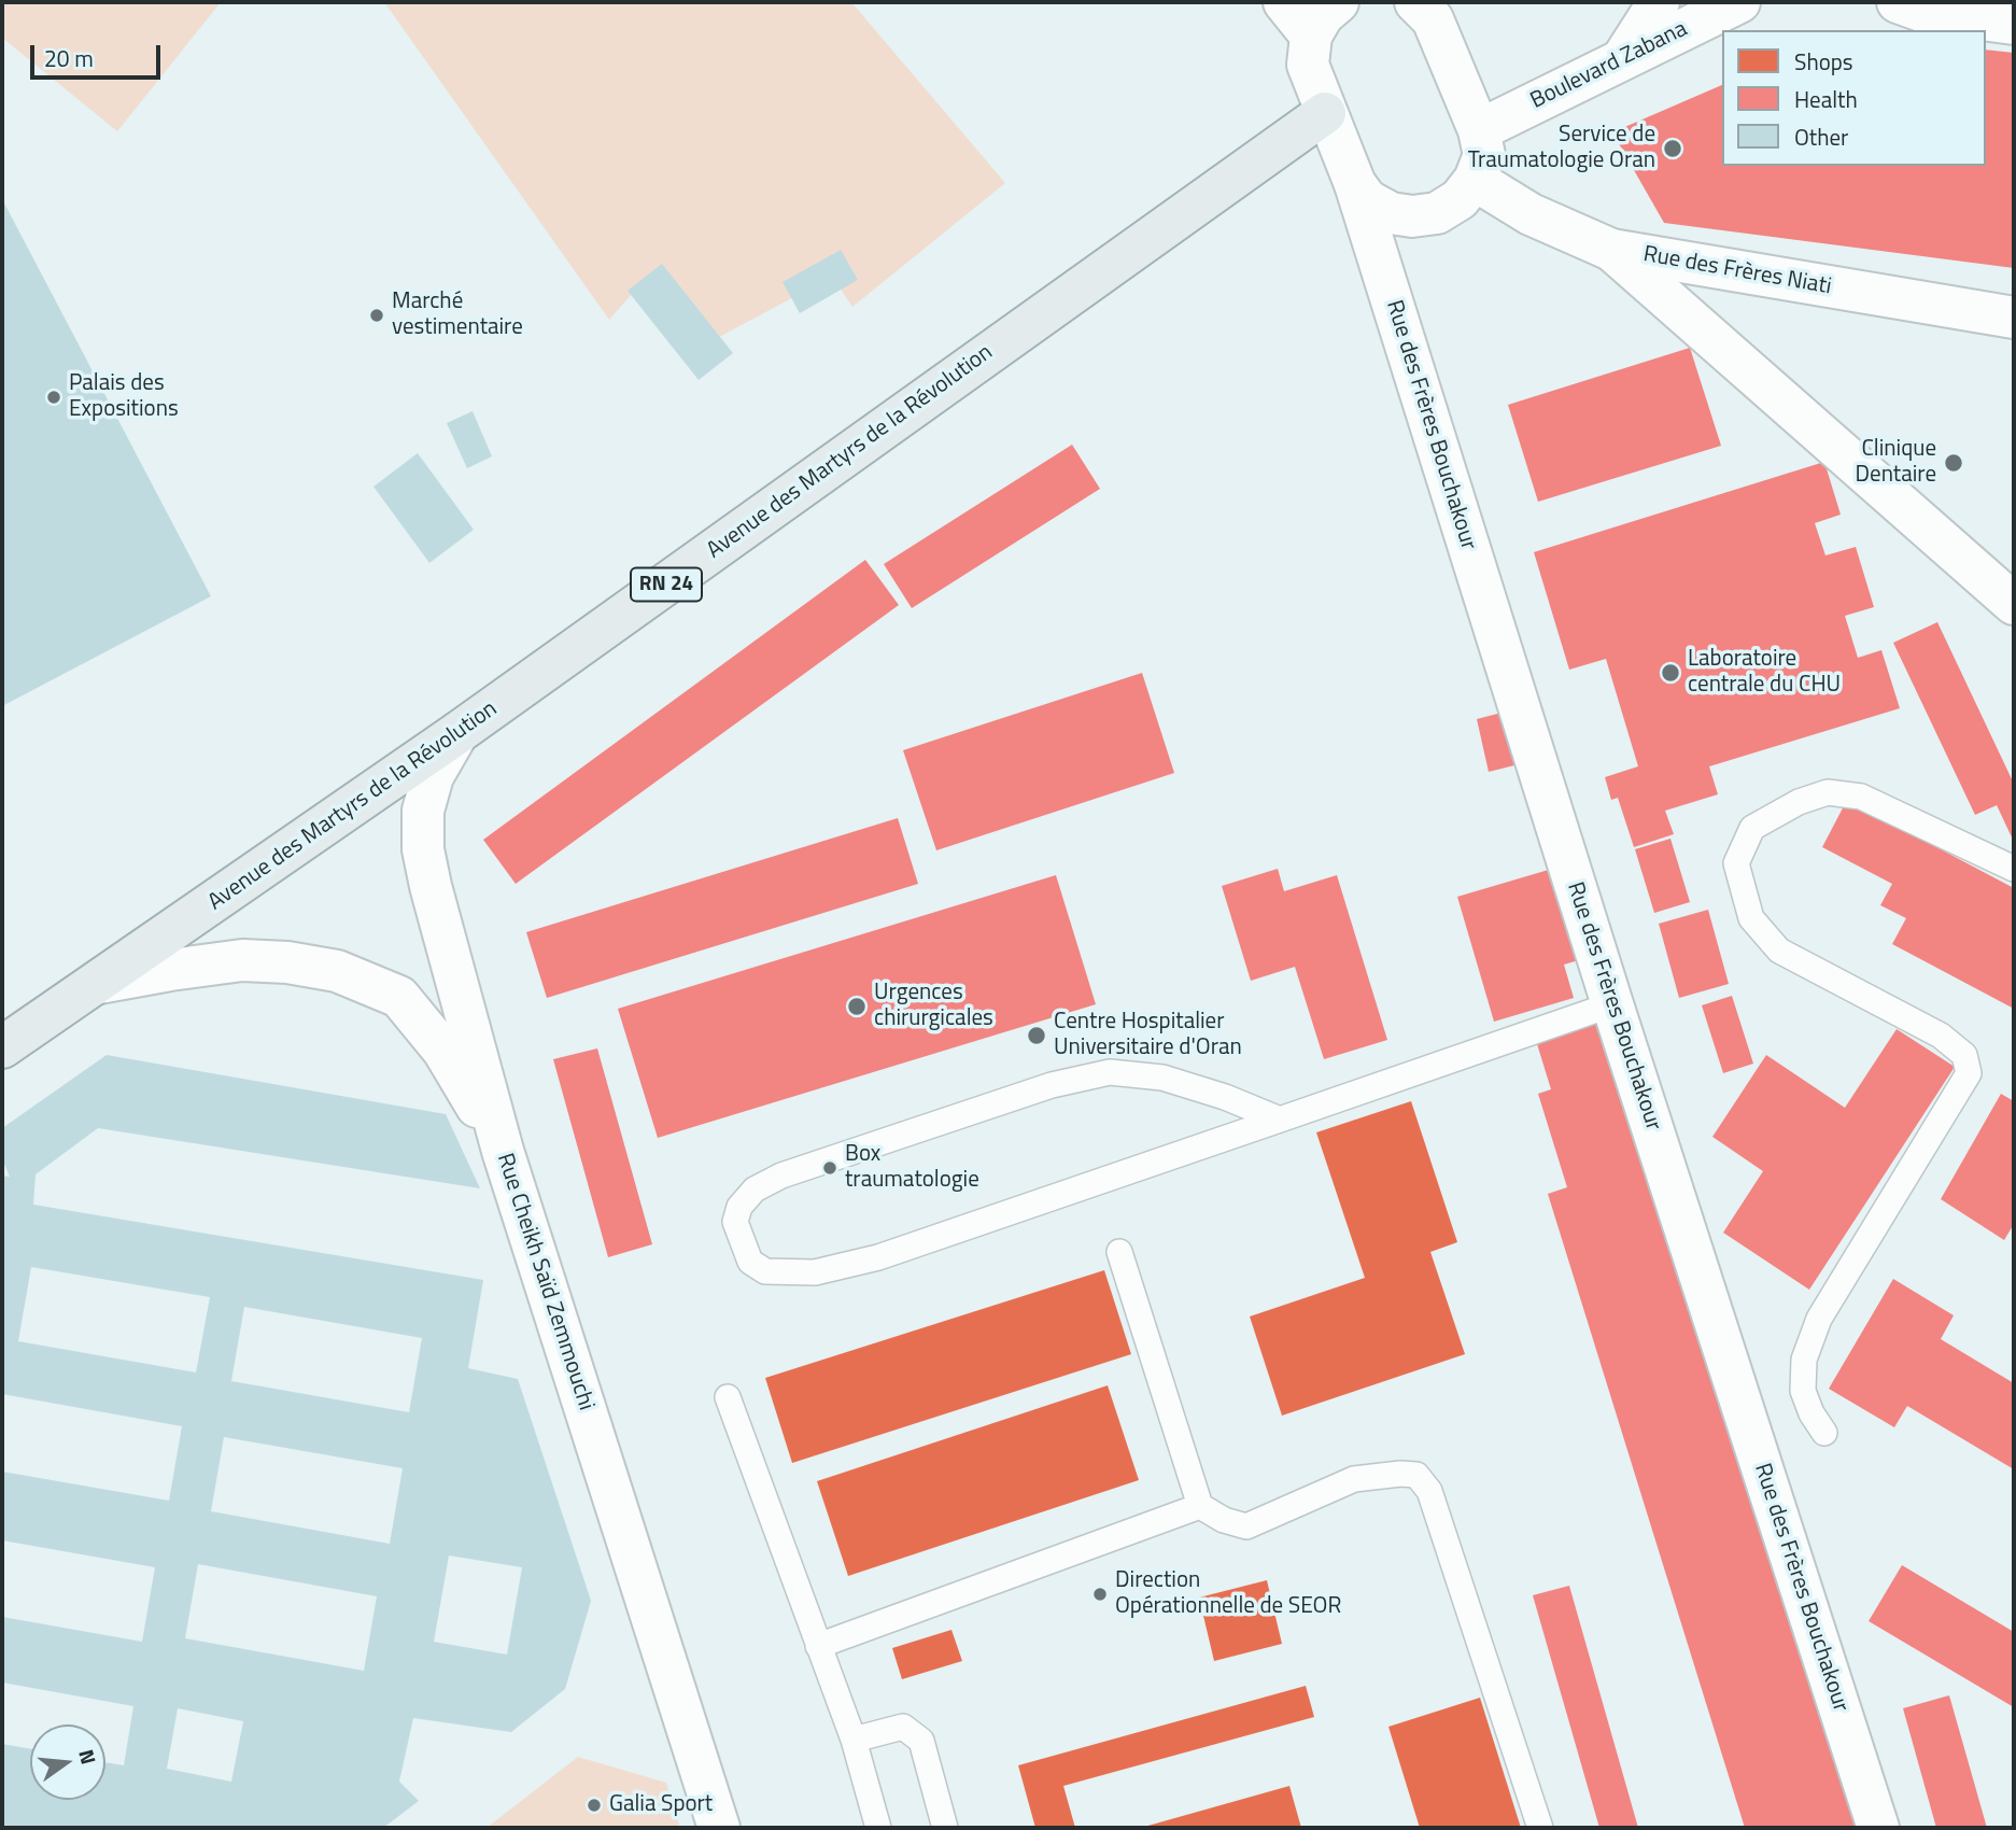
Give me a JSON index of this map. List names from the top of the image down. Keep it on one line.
{"streets":{"main road":["Avenue des Martyrs de la Révolution","RN 24"],"street":["Boulevard Zabana","Rue des Frères Niati","Rue des Frères Bouchakour","Rue Cheikh Saïd Zemmouchi"]},"crossings":[["Rue des Frères Bouchakour","Avenue des Martyrs de la Révolution"],["Avenue des Martyrs de la Révolution","Rue Cheikh Saïd Zemmouchi"]],"places":["Service de Traumatologie Oran","Marché vestimentaire","Palais des Expositions","Clinique Dentaire","Laboratoire centrale du CHU","Urgences chirurgicales","Centre Hospitalier Universitaire d'Oran","Box traumatologie","Direction Opérationnelle de SEOR","Galia Sport"],"legend":["Shops","Health","Other"],"scale_bar":"20 m","north":"right"}
